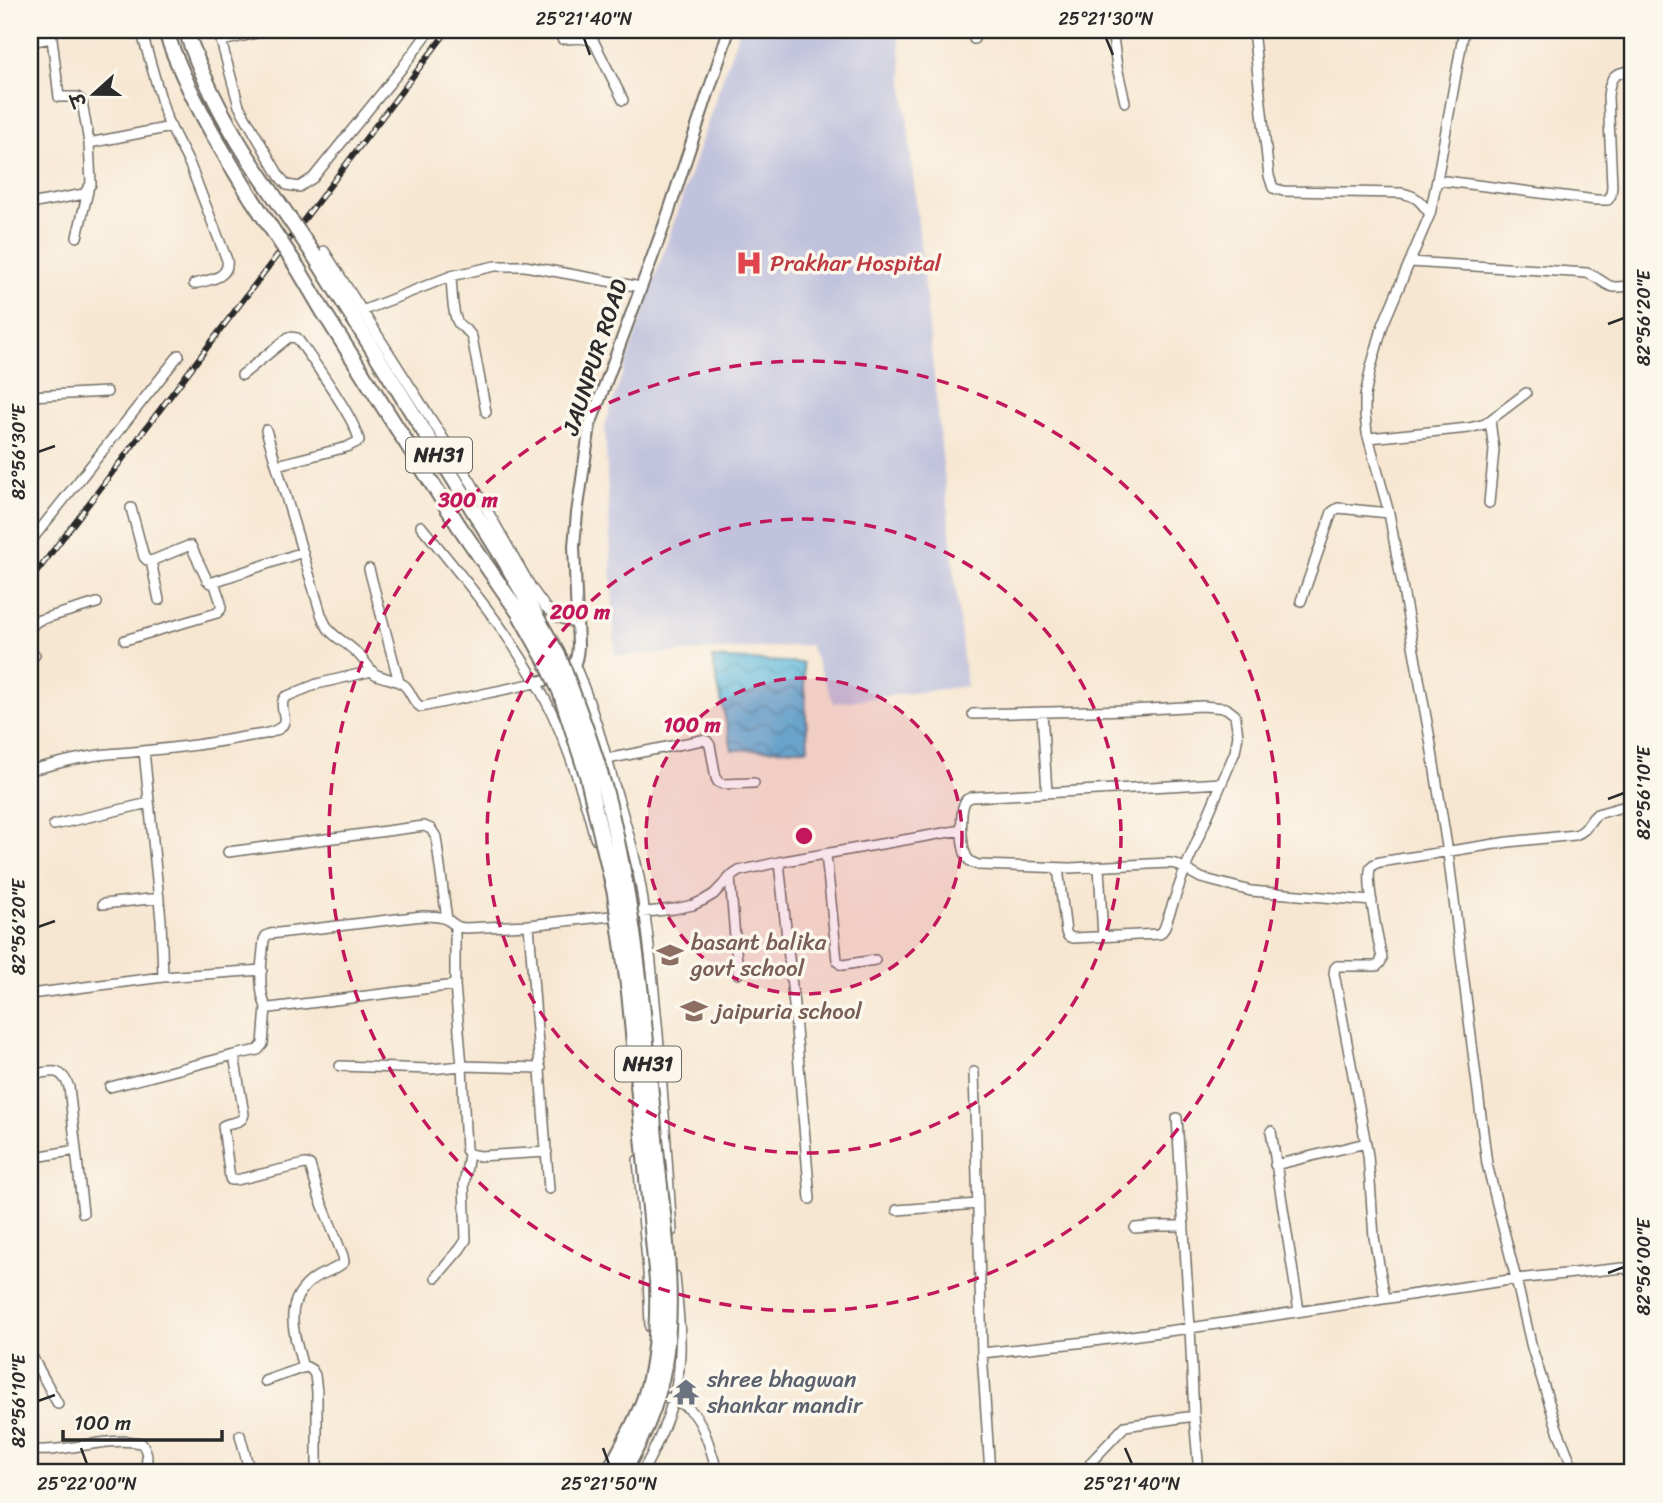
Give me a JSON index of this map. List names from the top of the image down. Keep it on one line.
{"streets":{"highway":["NH31"],"street":["JAUNPUR ROAD"]},"places":{"hospital":["Prakhar Hospital"],"school or university":["basant balika govt school","jaipuria school"],"temple":["shree bhagwan shankar mandir"]},"scale_bar":"100 m","north":"left","coordinates":["25°21'40\"N","25°21'30\"N","82°56'20\"E","82°56'30\"E","82°56'10\"E","82°56'00\"E","25°22'00\"N","25°21'50\"N"],"rings":["300 m","200 m","100 m"]}
